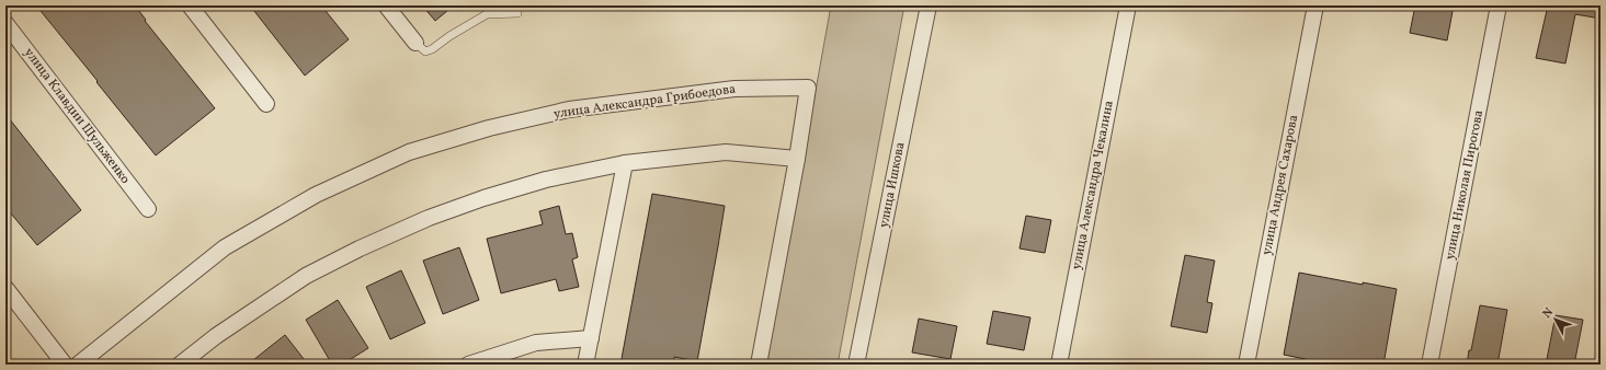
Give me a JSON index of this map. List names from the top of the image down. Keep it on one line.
{"streets":{"street":["улица Александра Грибоедова","улица Клавдии Шульженко","улица Ишкова","улица Александра Чекалина","улица Андрея Сахарова","улица Николая Пирогова"]},"north":"top left"}
